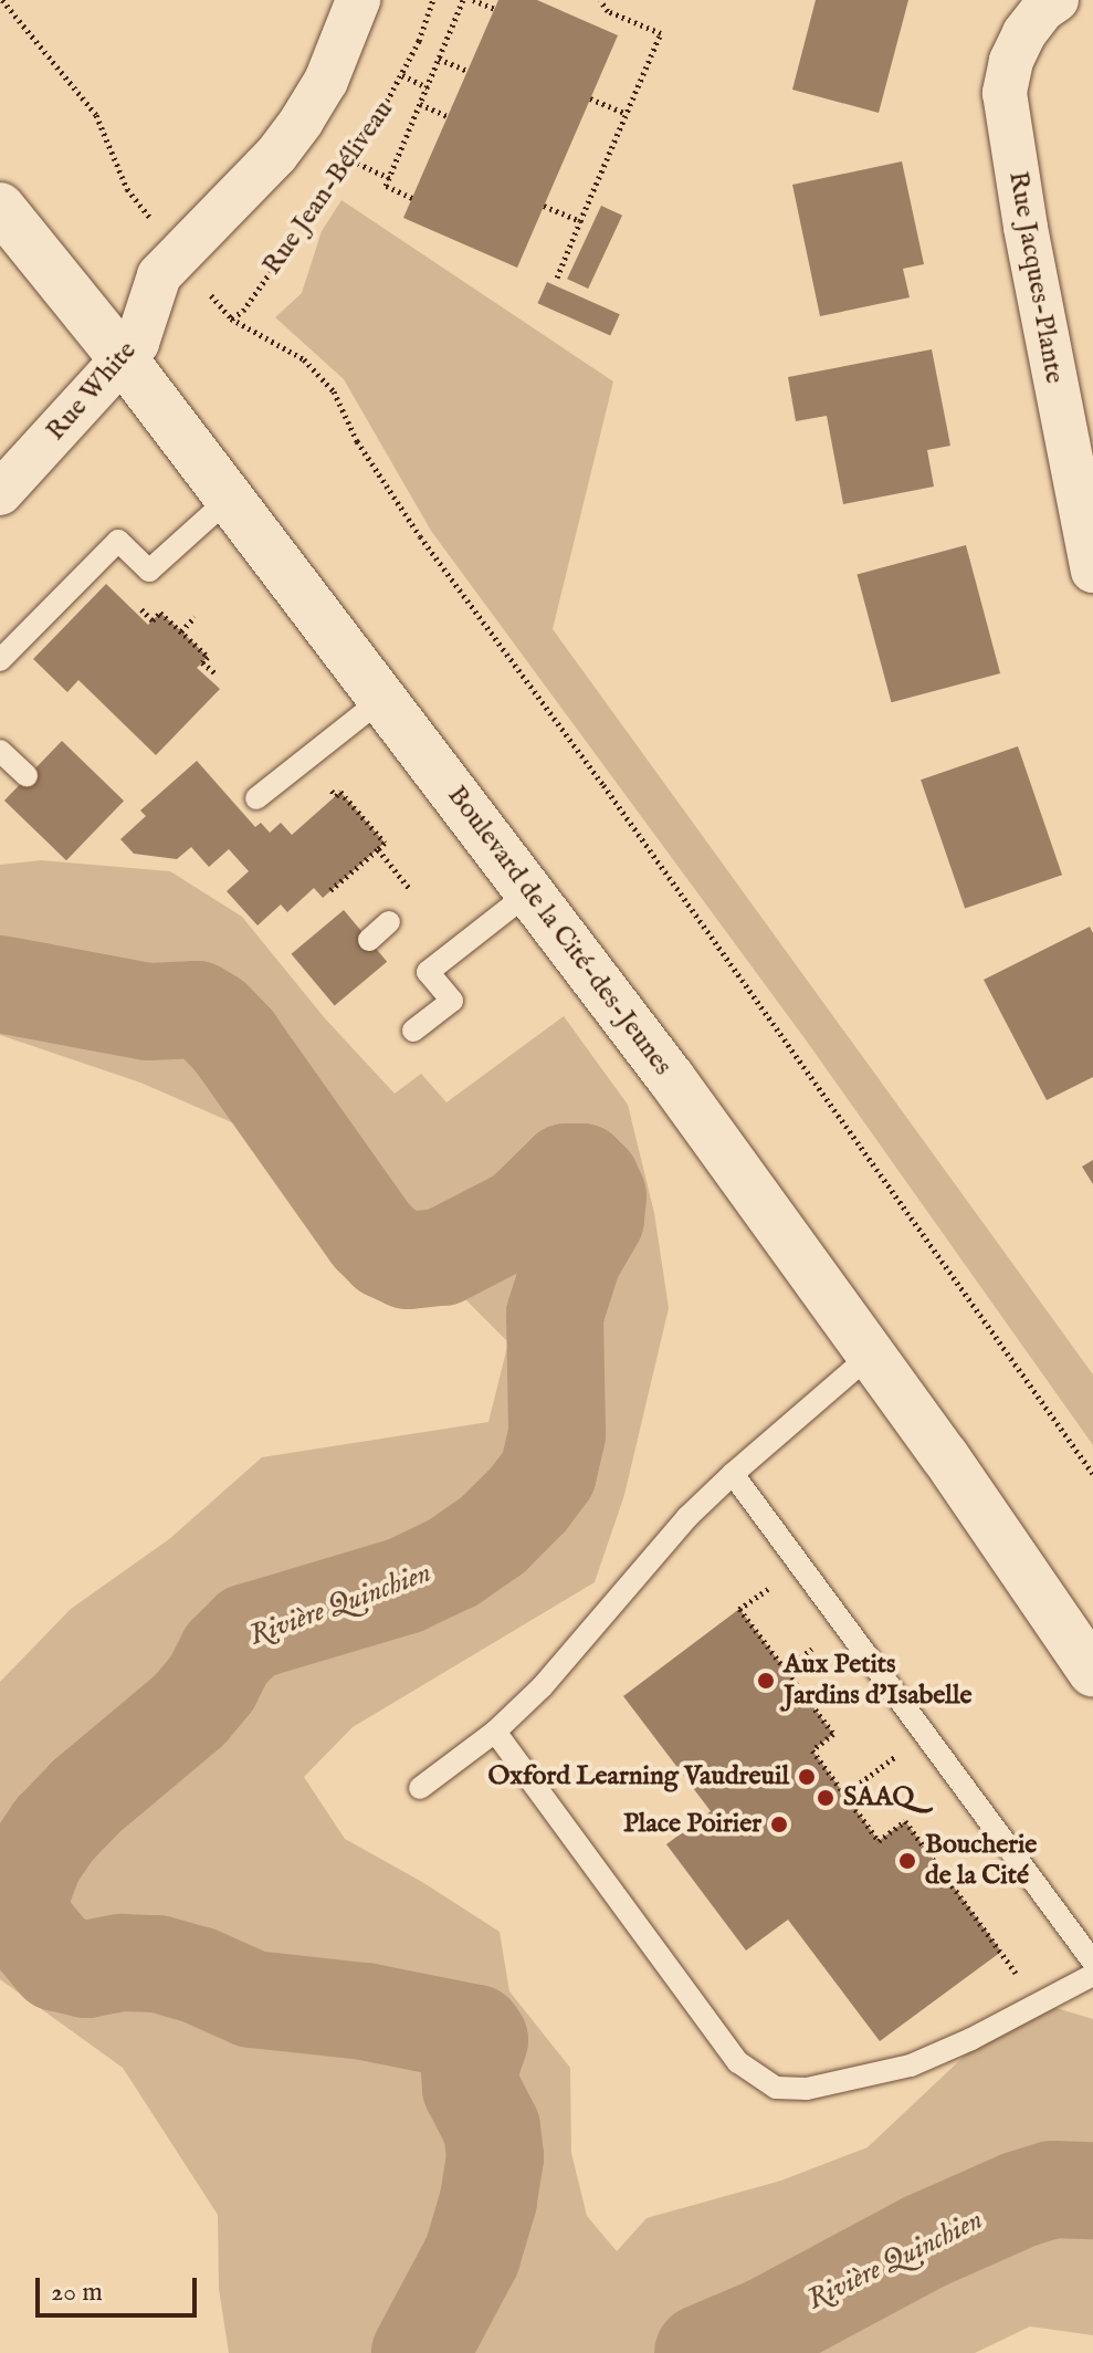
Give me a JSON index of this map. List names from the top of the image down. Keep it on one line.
{"streets":{"main road":["Boulevard de la Cité-des-Jeunes"],"street":["Rue Jacques-Plante","Rue White"],"path":["Rue Jean-Béliveau"]},"crossings":[["Rue White","Boulevard de la Cité-des-Jeunes"]],"water":["Rivière Quinchien"],"places":["Aux Petits Jardins d'Isabelle","Oxford Learning Vaudreuil","SAAQ","Place Poirier","Boucherie de la Cité"],"scale_bar":"20 m"}
